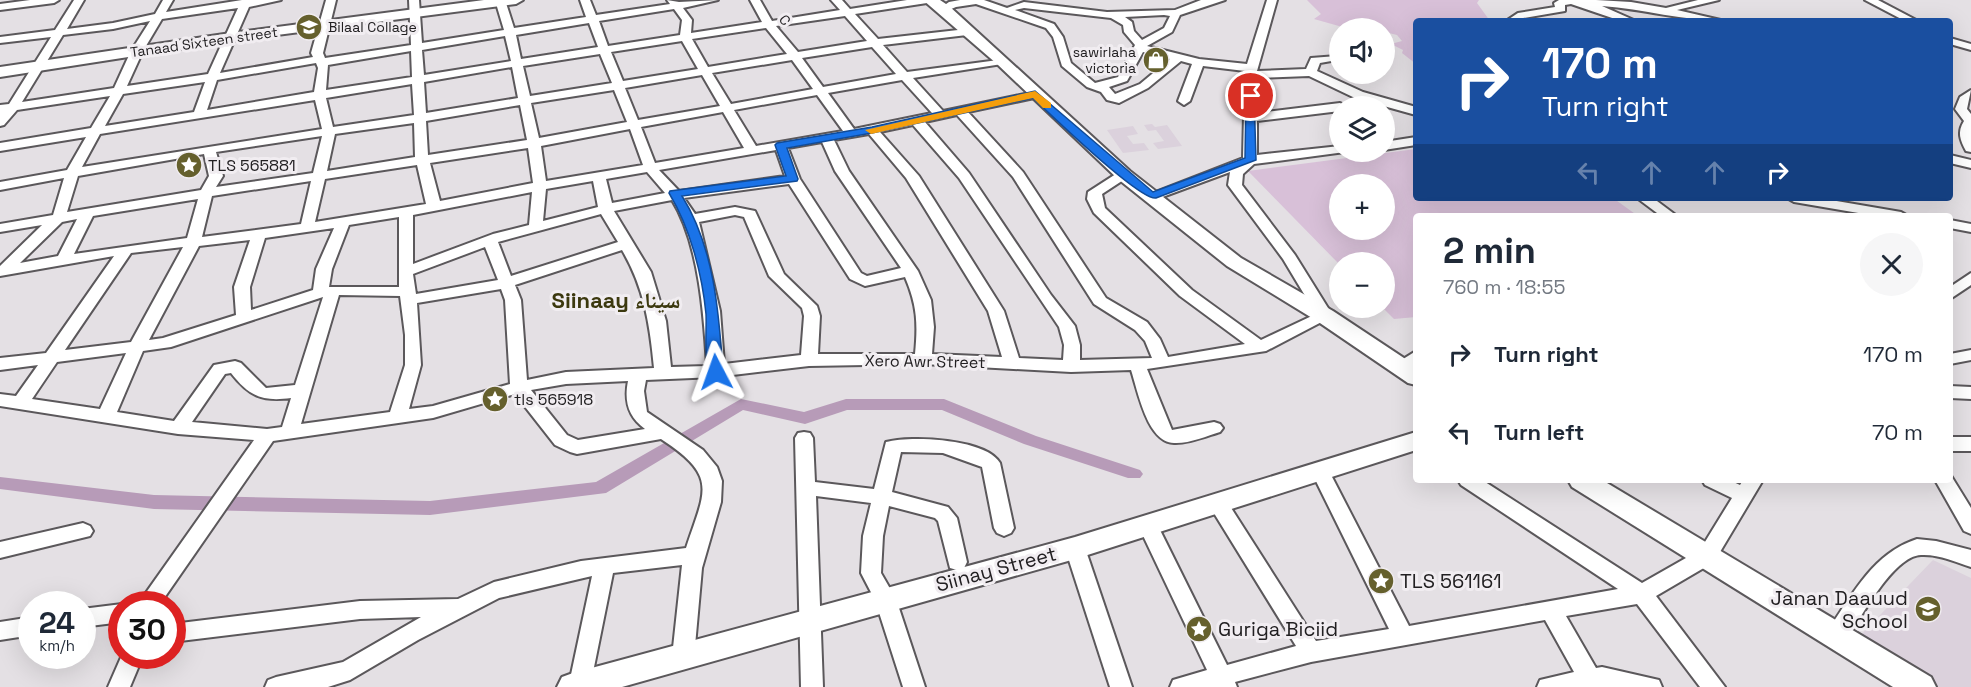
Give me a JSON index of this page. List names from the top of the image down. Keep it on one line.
{"streets":{"street":["C","Tanaad Sixteen street","Xero Awr Street","Siinay Street"]},"districts":["Siinaay سيناء"],"places":{"school or university":["Bilaal Collage","Janan Daauud School"],"shop":["sawirlaha victoria"],"place":["TLS 565881","tls 565918","TLS 561161","Guriga Biciid"]},"page":{"map_buttons":["+","−"],"turn":["170 m","Turn right"],"heading":["2 min","760 m · 18:55"],"list":[{"name":"Turn right","value":"170 m"},{"name":"Turn left","value":"70 m"}],"speed":"24 km/h","limit":"30"}}
